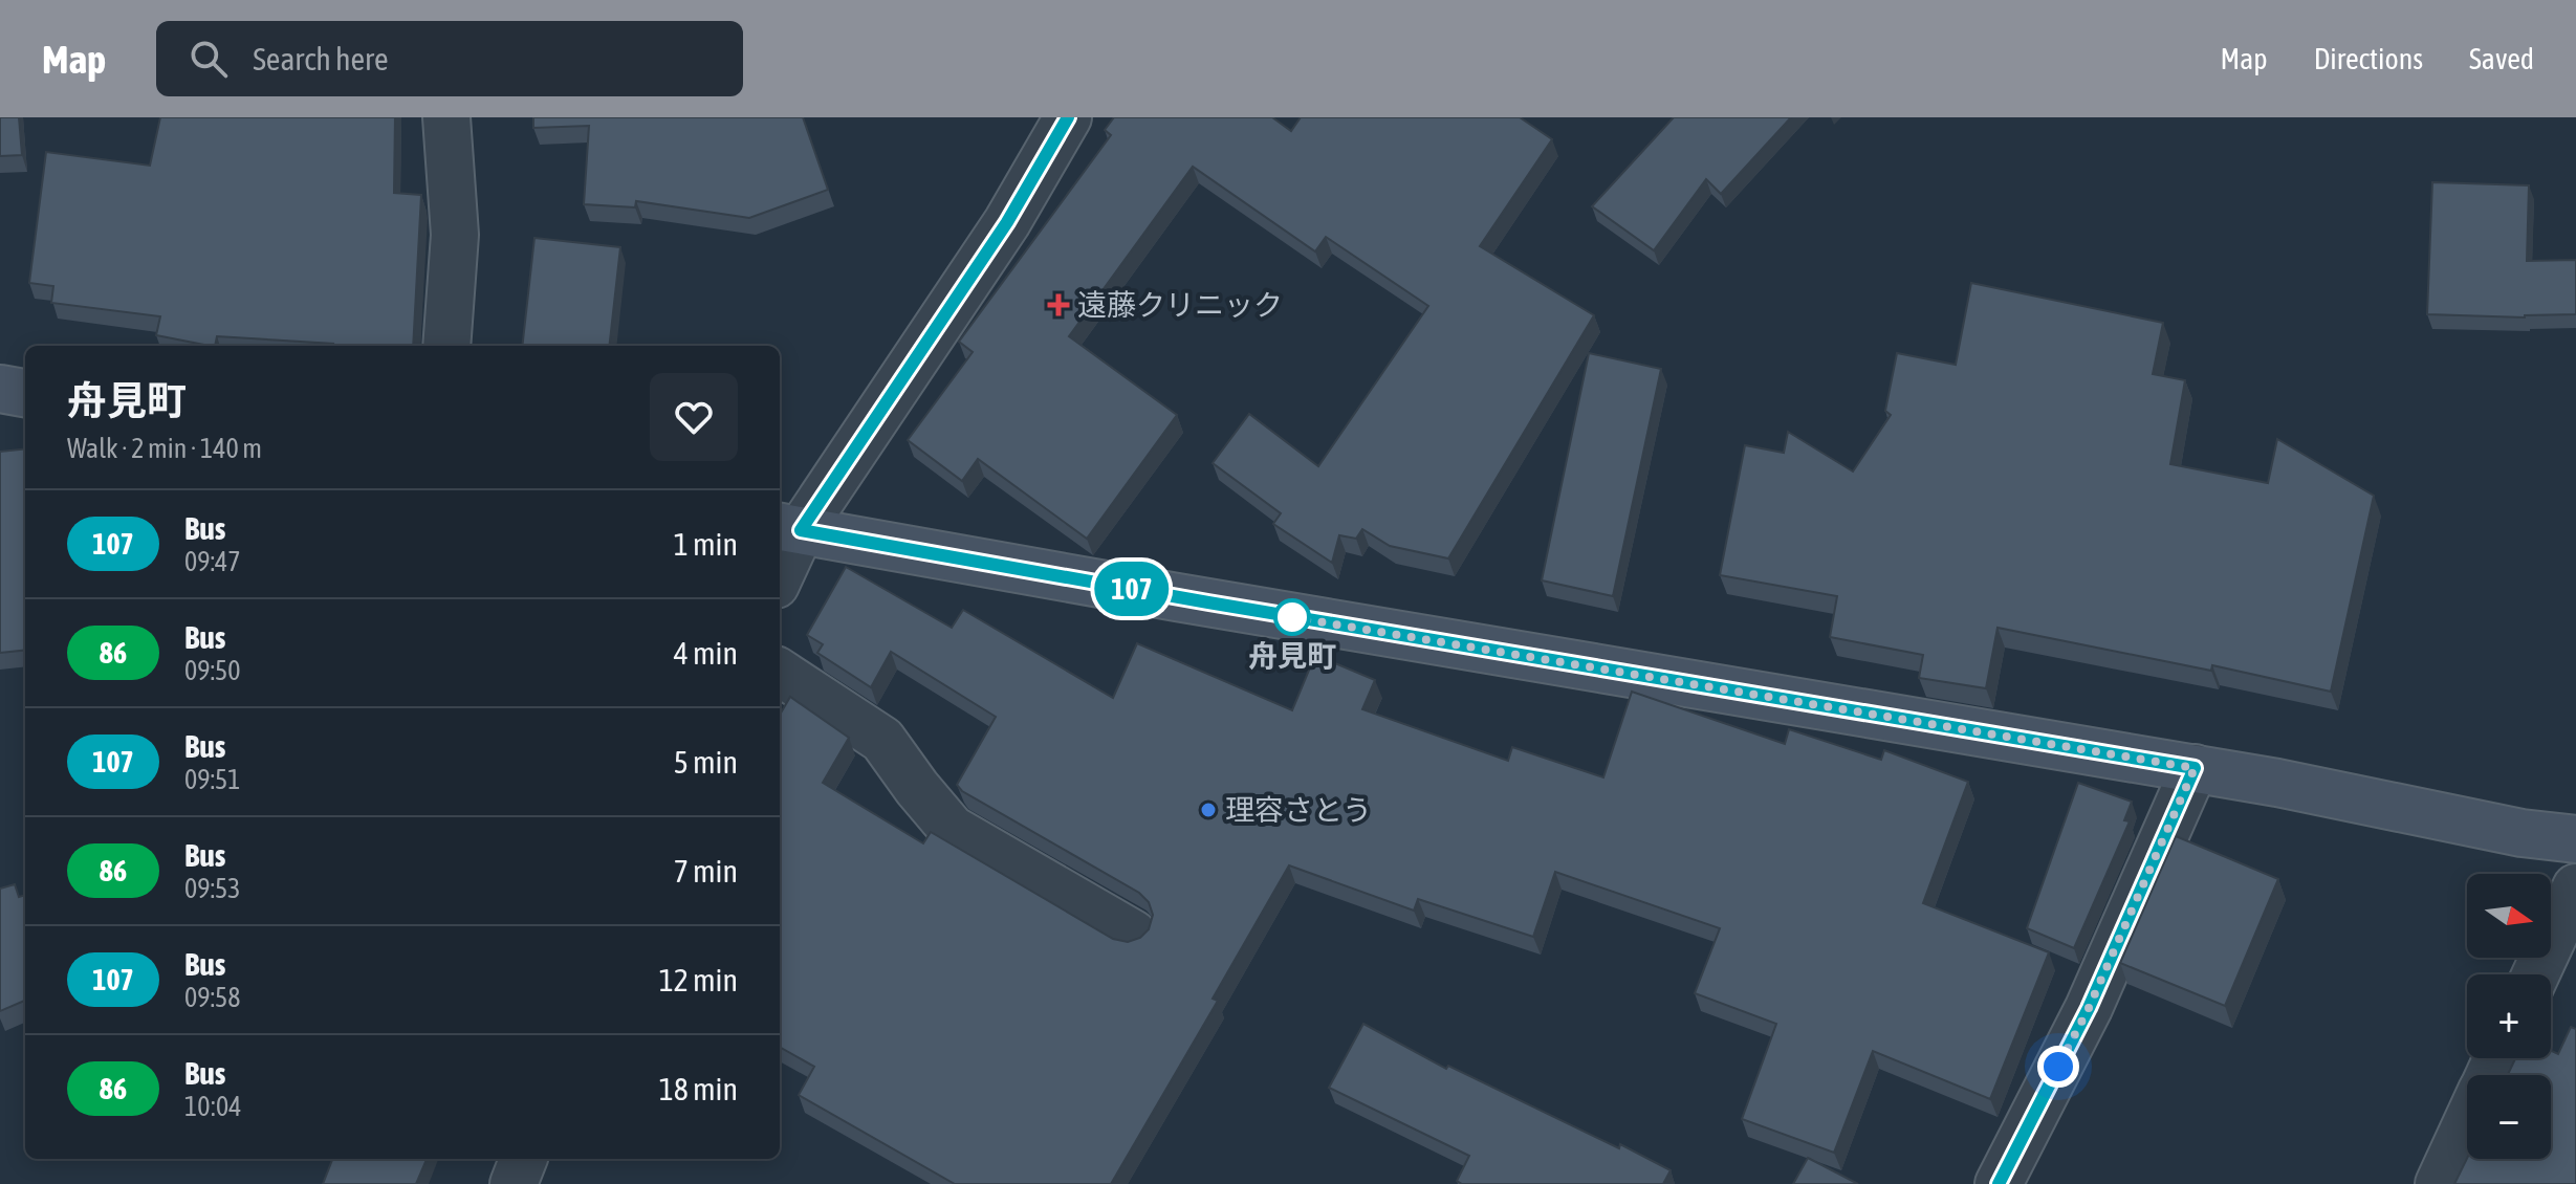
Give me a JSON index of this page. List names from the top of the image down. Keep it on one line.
{"places":{"health":["遠藤クリニック"],"other":["舟見町","理容さとう"]},"lines":["bus line 107"],"north":"right","page":{"header":"Map","search":"Search here","nav":["Map","Directions","Saved"],"on_map":"107","heading":["舟見町","Walk · 2 min · 140 m"],"list":[{"mark":"107","name":"Bus","note":"09:47","value":"1 min"},{"mark":"86","name":"Bus","note":"09:50","value":"4 min"},{"mark":"107","name":"Bus","note":"09:51","value":"5 min"},{"mark":"86","name":"Bus","note":"09:53","value":"7 min"},{"mark":"107","name":"Bus","note":"09:58","value":"12 min"},{"mark":"86","name":"Bus","note":"10:04","value":"18 min"}],"map_buttons":["+","−"]}}
